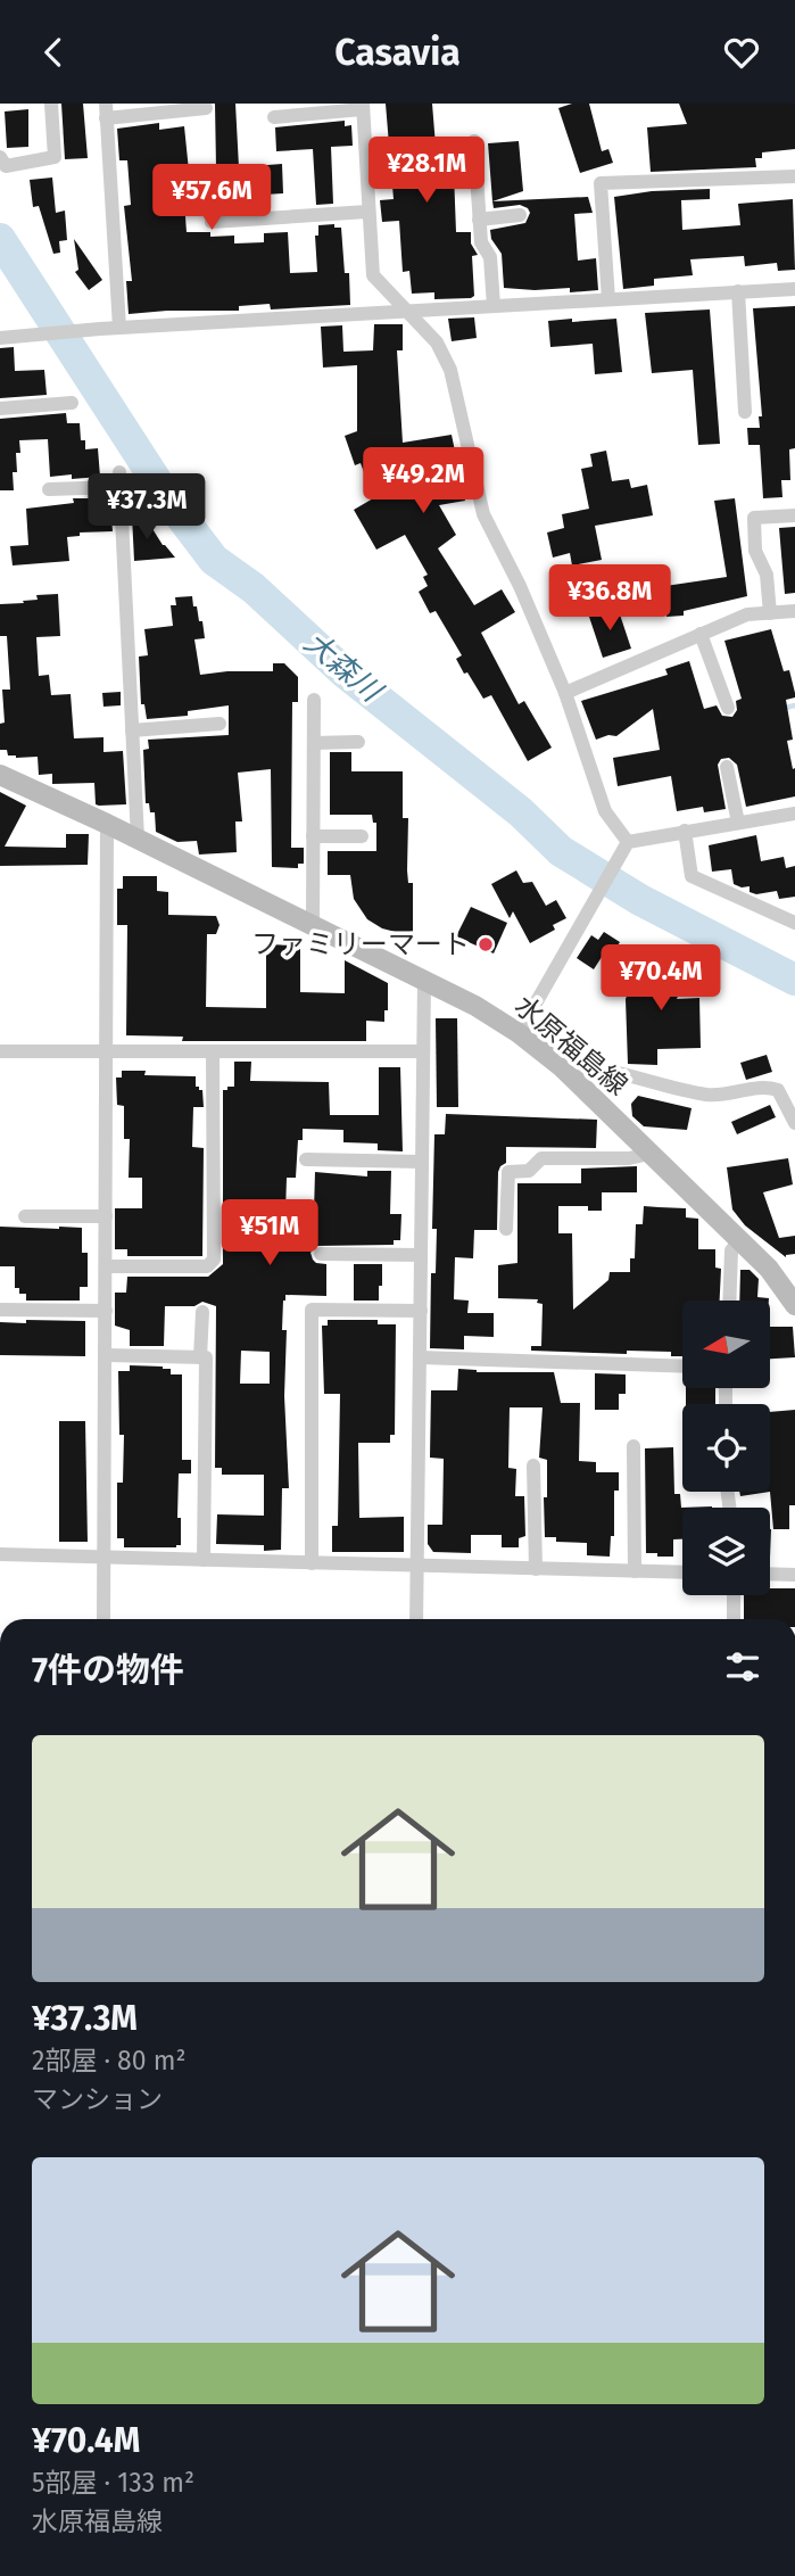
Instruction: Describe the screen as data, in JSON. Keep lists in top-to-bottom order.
{
  "streets": {
    "main road": ["水原福島線"]
  },
  "water": ["大森川"],
  "places": ["ファミリーマート"],
  "north": "left",
  "page": {
    "header": "Casavia",
    "price": [
      "¥28.1M",
      "¥57.6M",
      "¥49.2M",
      "¥37.3M",
      "¥36.8M",
      "¥70.4M",
      "¥51M"
    ],
    "heading": "7件の物件",
    "list": [
      {
        "name": "¥37.3M",
        "note": "2部屋 · 80 m² · マンション"
      },
      {
        "name": "¥70.4M",
        "note": "5部屋 · 133 m² · 水原福島線"
      }
    ]
  }
}
